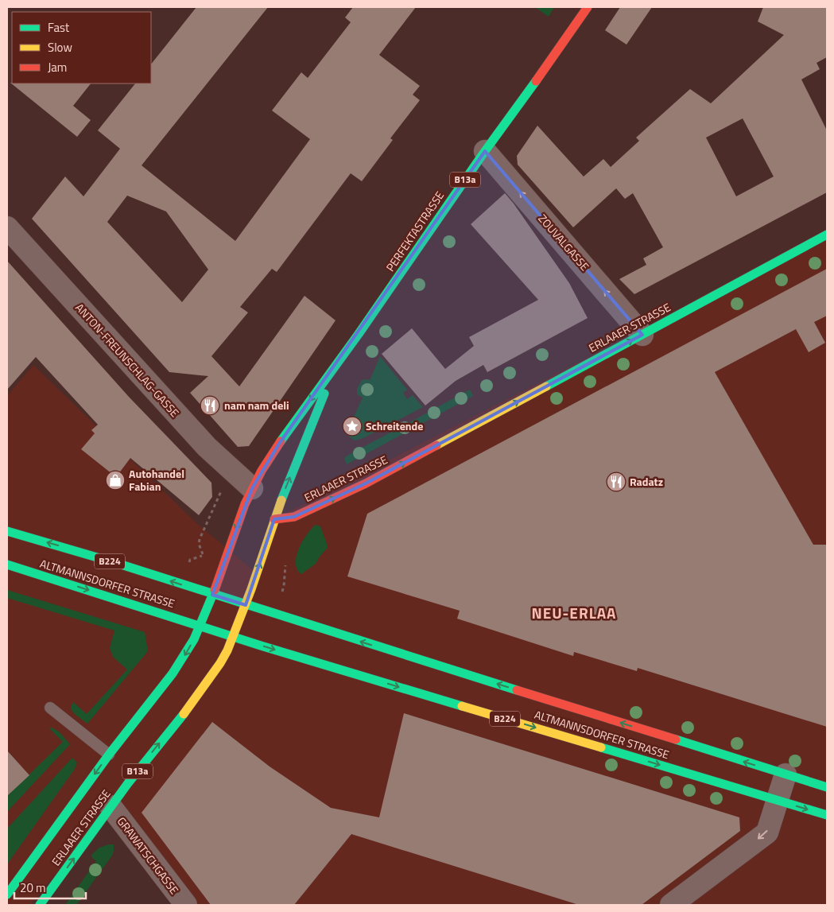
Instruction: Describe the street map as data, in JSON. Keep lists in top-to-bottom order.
{
  "streets": {
    "main road": [
      "B13a",
      "PERFEKTASTRASSE",
      "ERLAAER STRASSE",
      "B224",
      "ALTMANNSDORFER STRASSE"
    ],
    "street": ["ZOUVALGASSE", "ANTON-FREUNSCHLAG-GASSE", "GRAWATSCHGASSE"]
  },
  "crossings": [
    ["PERFEKTASTRASSE", "ZOUVALGASSE"],
    ["PERFEKTASTRASSE", "ERLAAER STRASSE"],
    ["PERFEKTASTRASSE", "ANTON-FREUNSCHLAG-GASSE"],
    ["ZOUVALGASSE", "ERLAAER STRASSE"],
    ["ERLAAER STRASSE", "ANTON-FREUNSCHLAG-GASSE"],
    ["ERLAAER STRASSE", "ALTMANNSDORFER STRASSE"],
    ["ERLAAER STRASSE", "GRAWATSCHGASSE"]
  ],
  "one_way": ["ZOUVALGASSE"],
  "districts": ["NEU-ERLAA"],
  "places": {
    "restaurant": ["nam nam deli", "Radatz"],
    "place": ["Schreitende"],
    "shop": ["Autohandel Fabian"]
  },
  "legend": ["Fast", "Slow", "Jam"],
  "scale_bar": "20 m"
}
